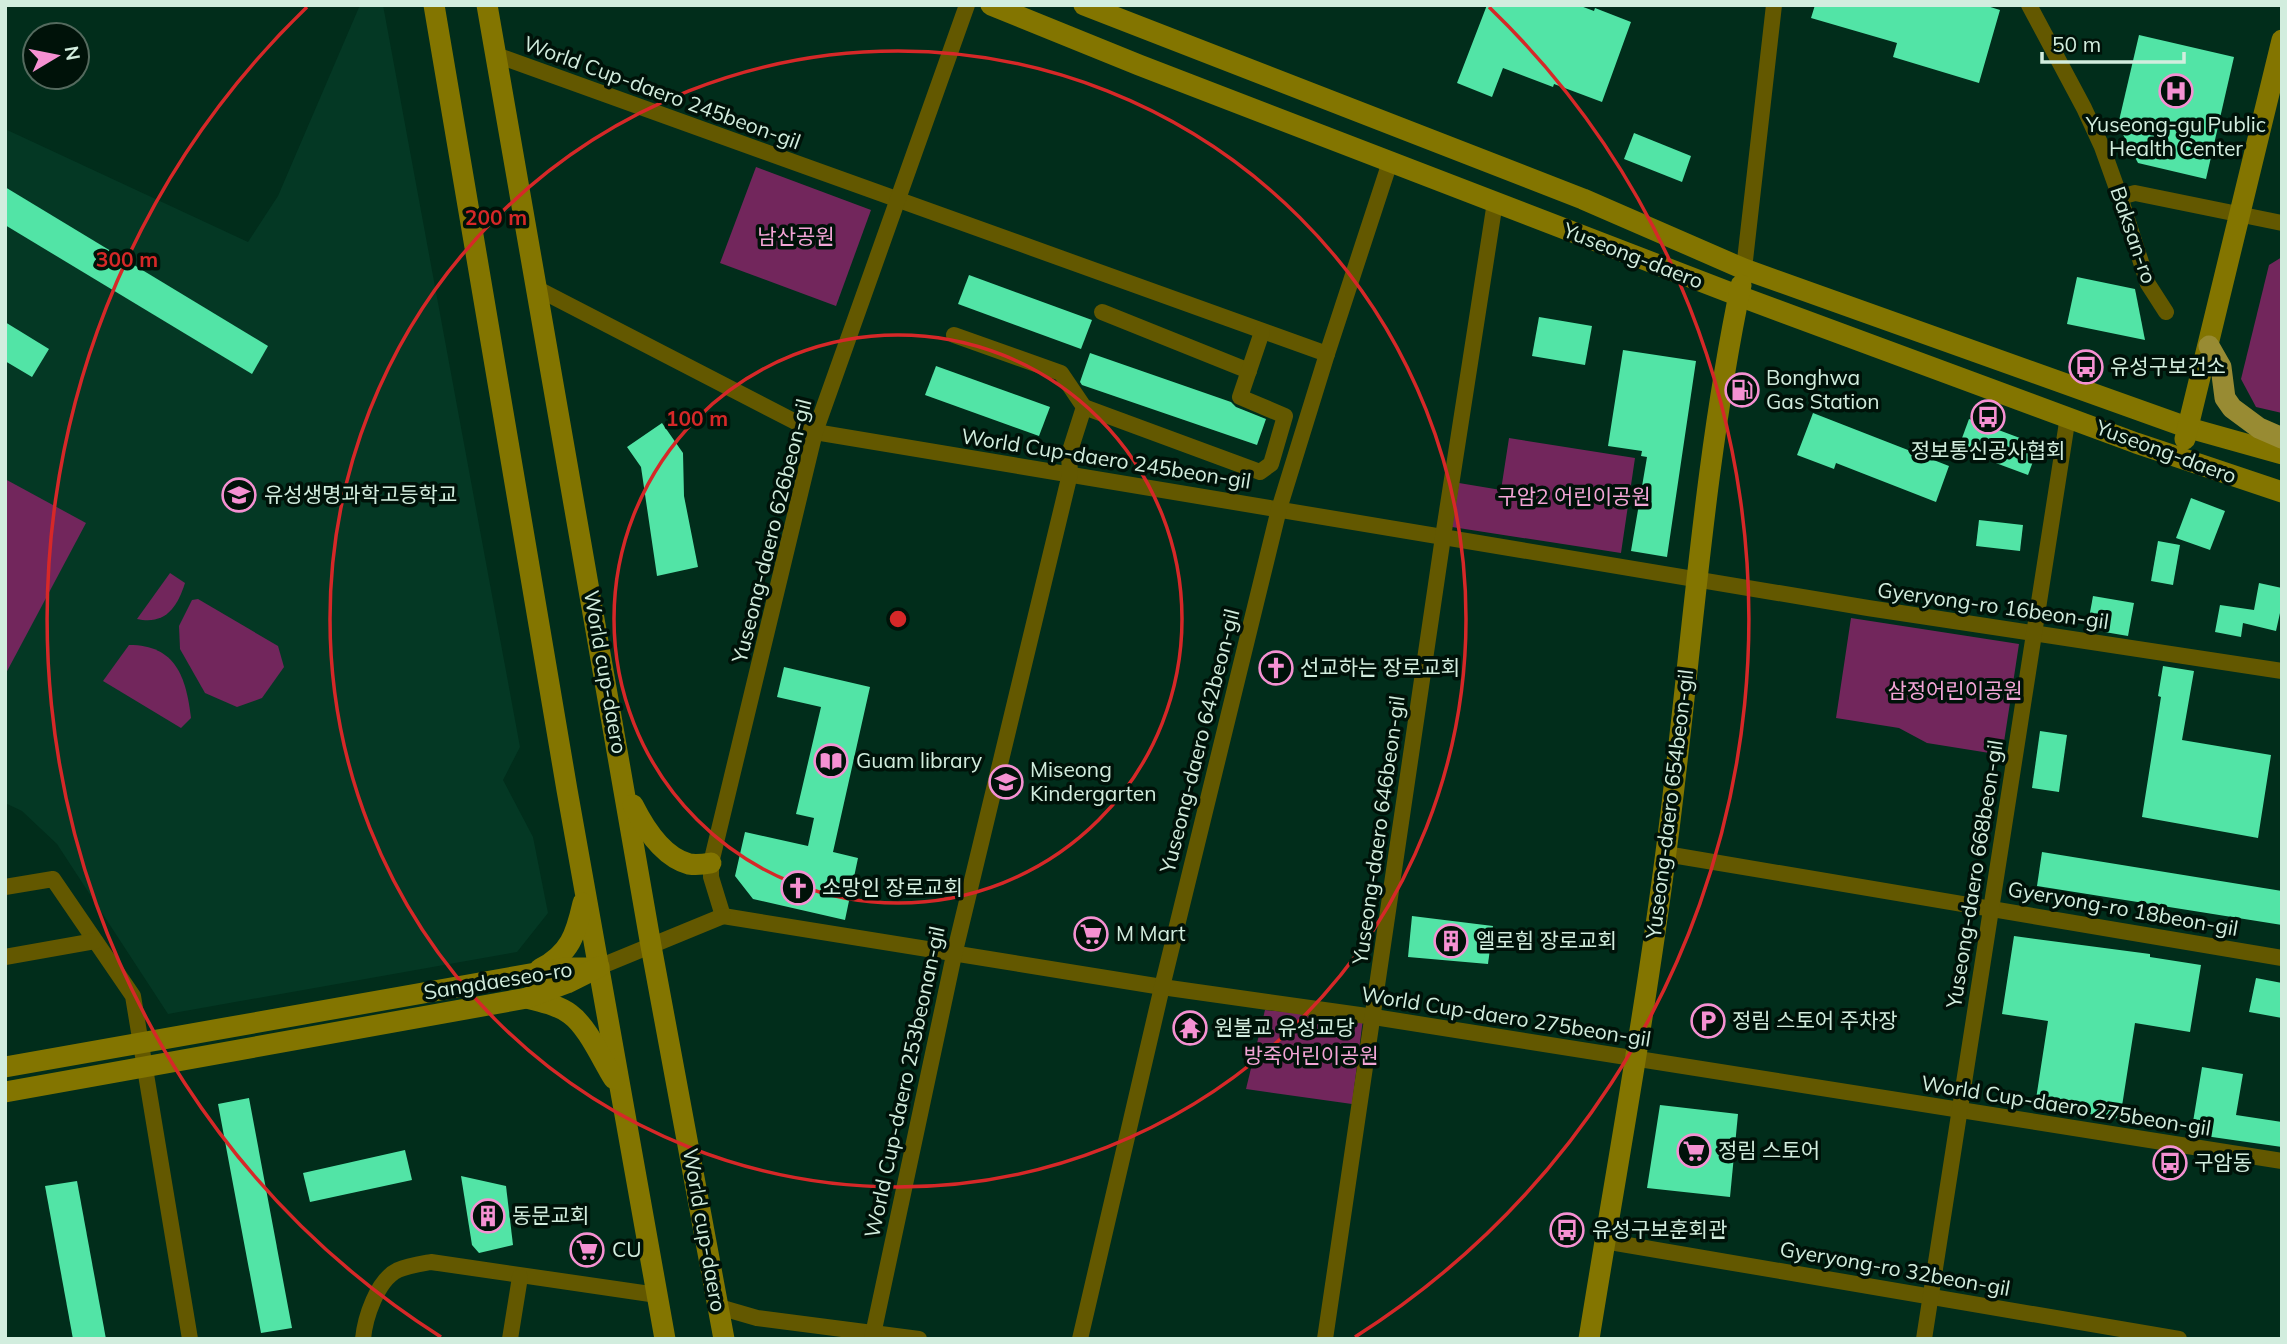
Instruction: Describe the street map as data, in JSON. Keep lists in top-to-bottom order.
{
  "streets": {
    "street": [
      "World Cup-daero 245beon-gil",
      "Baksan-ro",
      "Yuseong-daero",
      "Yuseong-daero 626beon-gil",
      "Gyeryong-ro 16beon-gil",
      "World cup-daero",
      "Yuseong-daero 642beon-gil",
      "Yuseong-daero 654beon-gil",
      "Yuseong-daero 646beon-gil",
      "Yuseong-daero 668beon-gil",
      "Gyeryong-ro 18beon-gil",
      "Sangdaeseo-ro",
      "World Cup-daero 275beon-gil",
      "World Cup-daero 253beonan-gil",
      "Gyeryong-ro 32beon-gil"
    ]
  },
  "crossings": [
    ["World Cup-daero 245beon-gil", "Yuseong-daero 626beon-gil"],
    ["World Cup-daero 245beon-gil", "Gyeryong-ro 16beon-gil"],
    ["World Cup-daero 245beon-gil", "World cup-daero"],
    ["World Cup-daero 245beon-gil", "Yuseong-daero 642beon-gil"],
    ["World Cup-daero 245beon-gil", "Yuseong-daero 654beon-gil"],
    ["World Cup-daero 245beon-gil", "Yuseong-daero 646beon-gil"],
    ["World Cup-daero 245beon-gil", "World Cup-daero 253beonan-gil"],
    ["Yuseong-daero", "Yuseong-daero 642beon-gil"],
    ["Yuseong-daero", "Yuseong-daero 654beon-gil"],
    ["Yuseong-daero", "Yuseong-daero 646beon-gil"],
    ["Yuseong-daero", "Yuseong-daero 668beon-gil"],
    ["Yuseong-daero 626beon-gil", "World Cup-daero 275beon-gil"],
    ["Gyeryong-ro 16beon-gil", "Yuseong-daero 654beon-gil"],
    ["Gyeryong-ro 16beon-gil", "Yuseong-daero 668beon-gil"],
    ["Yuseong-daero 642beon-gil", "World Cup-daero 275beon-gil"],
    ["Yuseong-daero 654beon-gil", "Gyeryong-ro 18beon-gil"],
    ["Yuseong-daero 654beon-gil", "World Cup-daero 275beon-gil"],
    ["Yuseong-daero 654beon-gil", "Gyeryong-ro 32beon-gil"],
    ["Yuseong-daero 646beon-gil", "World Cup-daero 275beon-gil"],
    ["Yuseong-daero 668beon-gil", "Gyeryong-ro 18beon-gil"],
    ["Yuseong-daero 668beon-gil", "World Cup-daero 275beon-gil"],
    ["Yuseong-daero 668beon-gil", "Gyeryong-ro 32beon-gil"],
    ["World Cup-daero 275beon-gil", "World Cup-daero 253beonan-gil"]
  ],
  "parks": [
    "남산공원",
    "구암2 어린이공원",
    "삼정어린이공원",
    "방죽어린이공원"
  ],
  "places": {
    "hospital": ["Yuseong-gu Public Health Center"],
    "bus stop": [
      "유성구보건소",
      "정보통신공사협회",
      "구암동",
      "유성구보훈회관"
    ],
    "fuel station": ["Bonghwa Gas Station"],
    "school or university": ["유성생명과학고등학교", "Miseong Kindergarten"],
    "church": ["선교하는 장로교회", "소망인 장로교회"],
    "library": ["Guam library"],
    "supermarket": ["M Mart", "정림 스토어", "CU"],
    "building": ["엘로힘 장로교회", "동문교회"],
    "parking": ["정림 스토어 주차장"],
    "temple": ["원불교 유성교당"]
  },
  "scale_bar": "50 m",
  "north": "right",
  "rings": ["200 m", "300 m", "100 m"]
}
